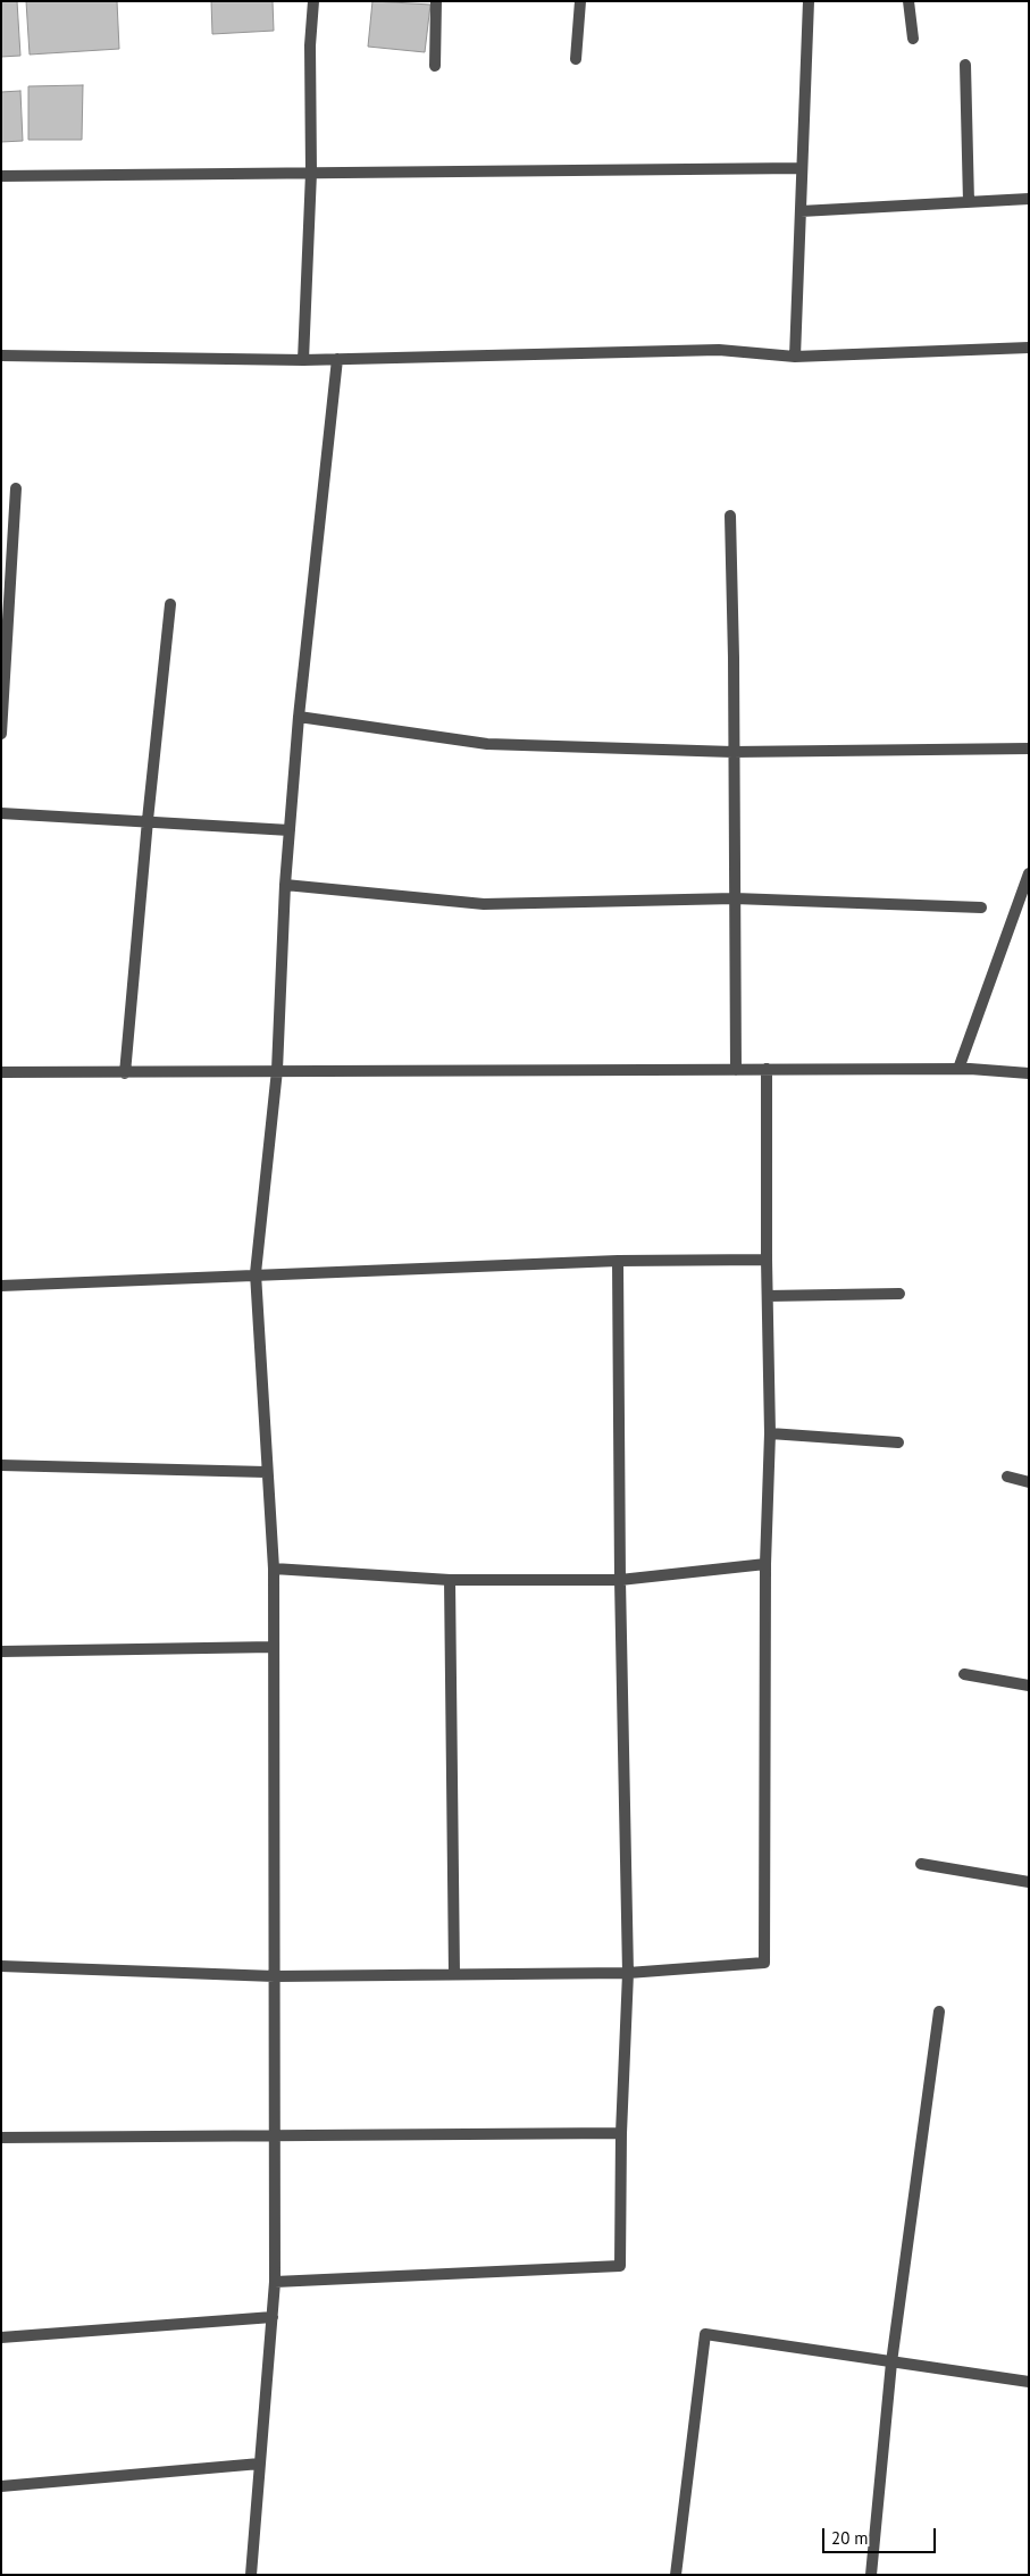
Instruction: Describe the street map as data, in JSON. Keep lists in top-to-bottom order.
{
  "scale_bar": "20 m"
}
